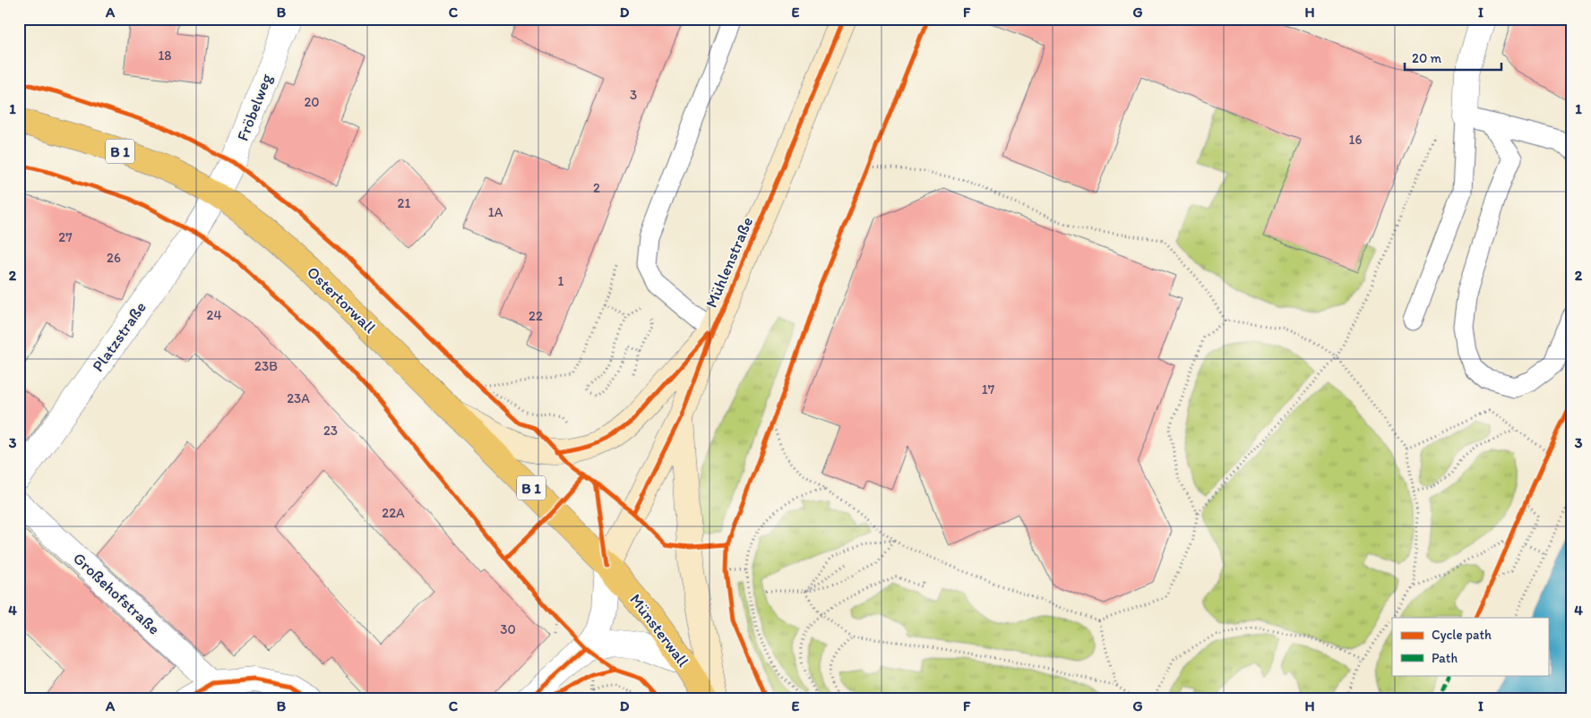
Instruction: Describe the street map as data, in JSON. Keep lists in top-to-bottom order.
{
  "streets": {
    "main road": [
      "B 1",
      "Mühlenstraße",
      "Ostertorwall",
      "Münsterwall"
    ],
    "street": ["Fröbelweg", "Platzstraße", "Großehofstraße"]
  },
  "crossings": [
    ["Fröbelweg", "Ostertorwall"],
    ["Fröbelweg", "Platzstraße"],
    ["B 1", "Mühlenstraße"],
    ["B 1", "Ostertorwall"],
    ["Mühlenstraße", "Ostertorwall"],
    ["Mühlenstraße", "Münsterwall"],
    ["Ostertorwall", "Platzstraße"],
    ["Ostertorwall", "Münsterwall"]
  ],
  "house_numbers": [
    "18",
    "3",
    "20",
    "16",
    "2",
    "21",
    "1A",
    "27",
    "26",
    "1",
    "24",
    "22",
    "23B",
    "17",
    "23A",
    "23",
    "22A",
    "30"
  ],
  "legend": ["Cycle path", "Path"],
  "scale_bar": "20 m",
  "grid": {
    "columns": [
      "A",
      "B",
      "C",
      "D",
      "E",
      "F",
      "G",
      "H",
      "I"
    ],
    "rows": [
      "1",
      "2",
      "3",
      "4"
    ]
  }
}
